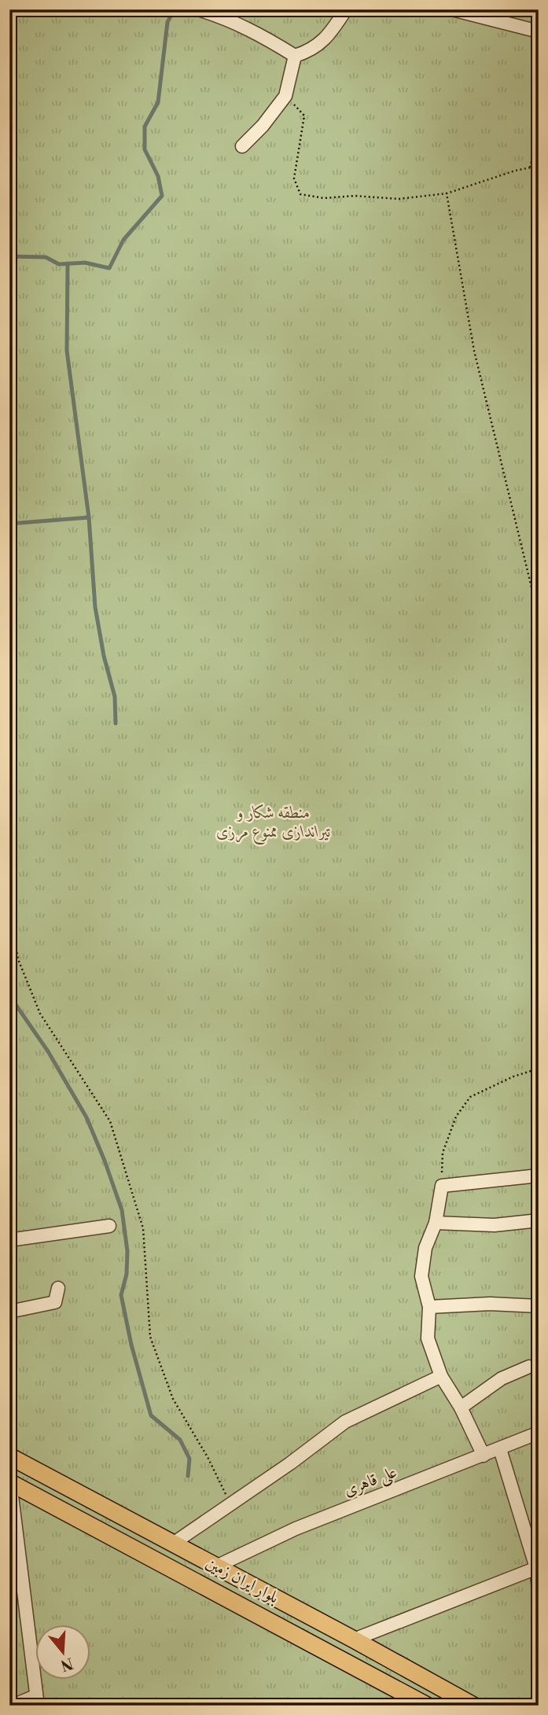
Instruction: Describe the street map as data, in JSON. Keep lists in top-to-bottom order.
{
  "streets": {
    "main road": ["بلوار ایران زمین"],
    "street": ["علی قاهری"]
  },
  "crossings": [
    ["علی قاهری", "بلوار ایران زمین"]
  ],
  "parks": ["منطقه شکار و تیراندازی ممنوع مرزی"],
  "north": "bottom"
}
